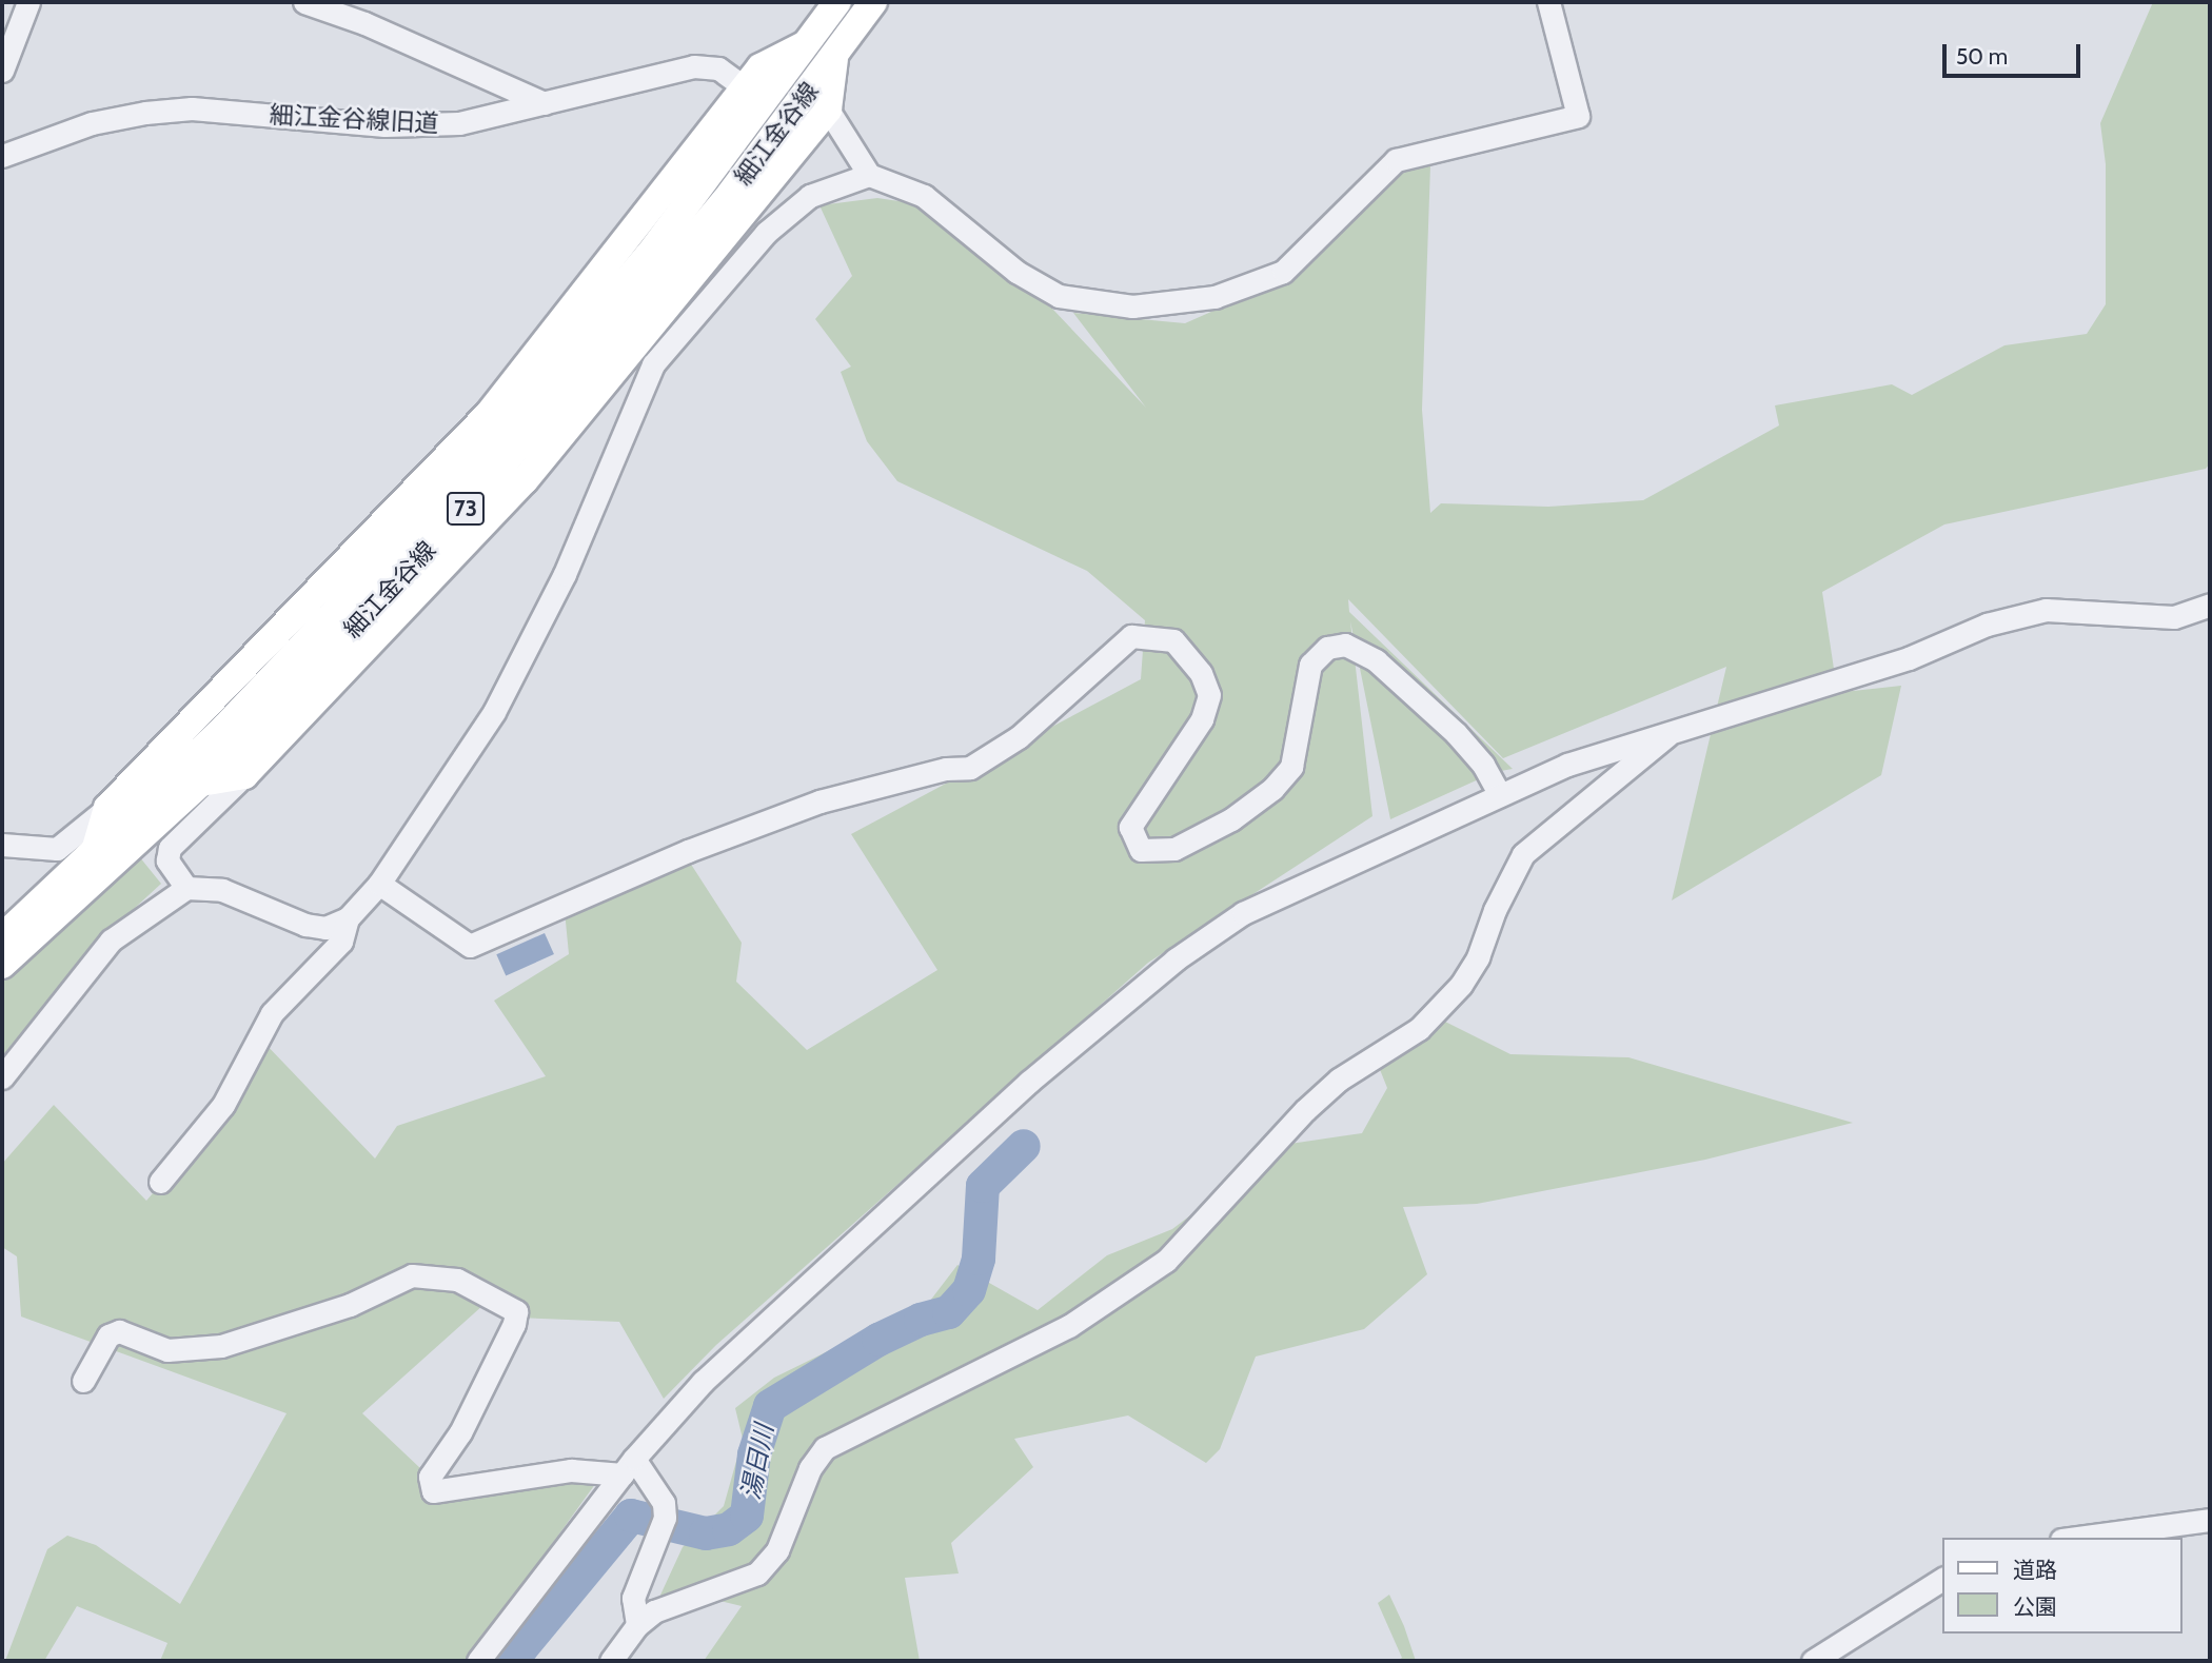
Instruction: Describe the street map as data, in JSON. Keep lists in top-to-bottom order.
{
  "streets": {
    "main road": ["細江金谷線", "73"],
    "street": ["細江金谷線旧道"]
  },
  "crossings": [
    ["細江金谷線旧道", "73"],
    ["細江金谷線", "73"]
  ],
  "water": ["湯日川"],
  "legend": ["道路", "公園"],
  "scale_bar": "50 m"
}
